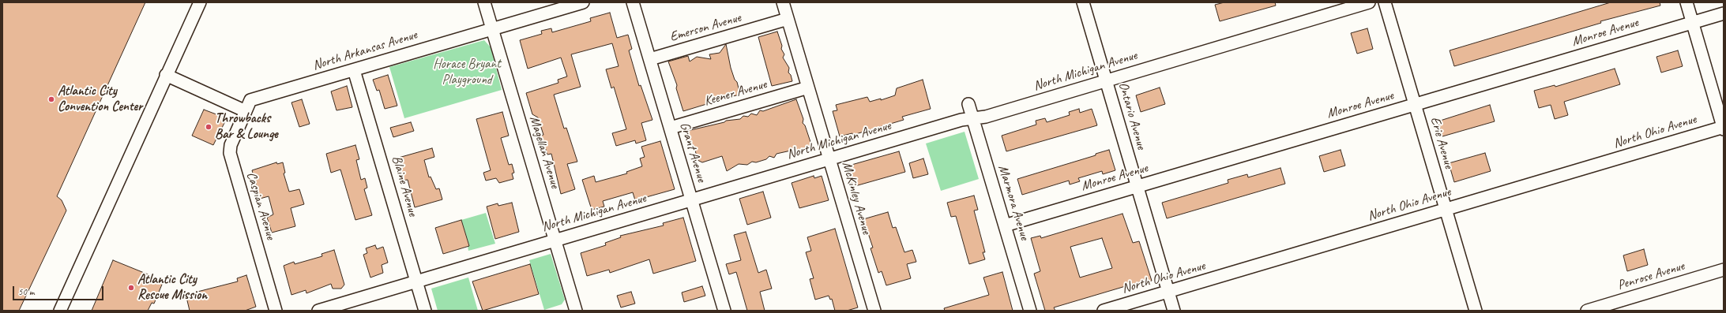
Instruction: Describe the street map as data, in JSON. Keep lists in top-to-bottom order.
{
  "streets": {
    "street": [
      "Emerson Avenue",
      "Monroe Avenue",
      "North Arkansas Avenue",
      "North Michigan Avenue",
      "Keener Avenue",
      "Ontario Avenue",
      "North Ohio Avenue",
      "Erie Avenue",
      "Magellan Avenue",
      "Grant Avenue",
      "Blaine Avenue",
      "McKinley Avenue",
      "Marmora Avenue",
      "Caspian Avenue",
      "Penrose Avenue"
    ]
  },
  "crossings": [
    ["Emerson Avenue", "Grant Avenue"],
    ["Emerson Avenue", "McKinley Avenue"],
    ["Monroe Avenue", "Ontario Avenue"],
    ["Monroe Avenue", "Erie Avenue"],
    ["Monroe Avenue", "Marmora Avenue"],
    ["North Arkansas Avenue", "Magellan Avenue"],
    ["North Arkansas Avenue", "Blaine Avenue"],
    ["North Arkansas Avenue", "Caspian Avenue"],
    ["North Michigan Avenue", "Ontario Avenue"],
    ["North Michigan Avenue", "Magellan Avenue"],
    ["North Michigan Avenue", "Grant Avenue"],
    ["North Michigan Avenue", "Blaine Avenue"],
    ["North Michigan Avenue", "McKinley Avenue"],
    ["North Michigan Avenue", "Marmora Avenue"],
    ["Keener Avenue", "Grant Avenue"],
    ["Keener Avenue", "McKinley Avenue"],
    ["Ontario Avenue", "North Ohio Avenue"],
    ["North Ohio Avenue", "Erie Avenue"]
  ],
  "parks": ["Horace Bryant Playground"],
  "places": ["Atlantic City Convention Center", "Throwbacks Bar & Lounge", "Atlantic City Rescue Mission"],
  "scale_bar": "50 m"
}
